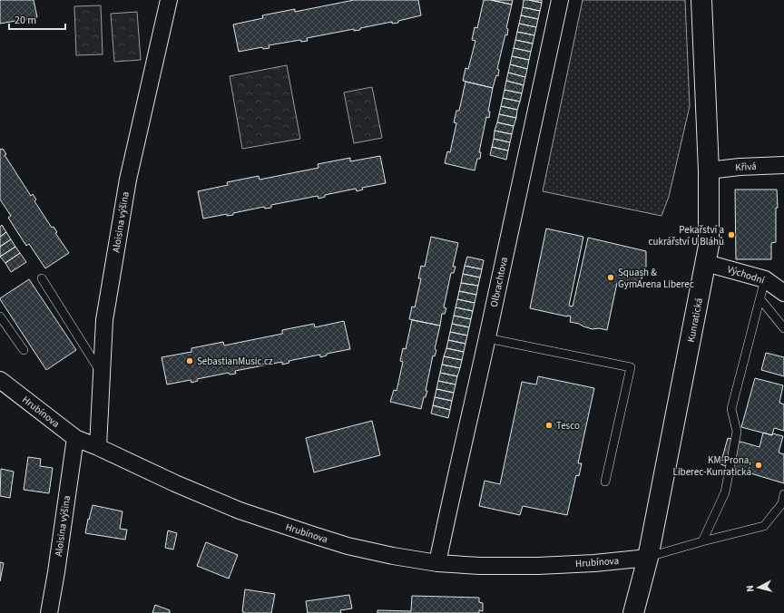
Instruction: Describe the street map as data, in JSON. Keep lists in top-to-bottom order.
{
  "streets": {
    "street": [
      "Křivá",
      "Aloisina výšina",
      "Východní",
      "Olbrachtova",
      "Kunratická",
      "Hrubínova"
    ]
  },
  "crossings": [
    ["Křivá", "Kunratická"],
    ["Aloisina výšina", "Hrubínova"],
    ["Východní", "Kunratická"],
    ["Olbrachtova", "Hrubínova"],
    ["Kunratická", "Hrubínova"]
  ],
  "places": [
    "Pekařství a cukrářství U Bláhů",
    "Squash & GymArena Liberec",
    "SebastianMusic.cz",
    "Tesco",
    "KM-Prona, Liberec-Kunratická"
  ],
  "scale_bar": "20 m",
  "north": "left"
}
